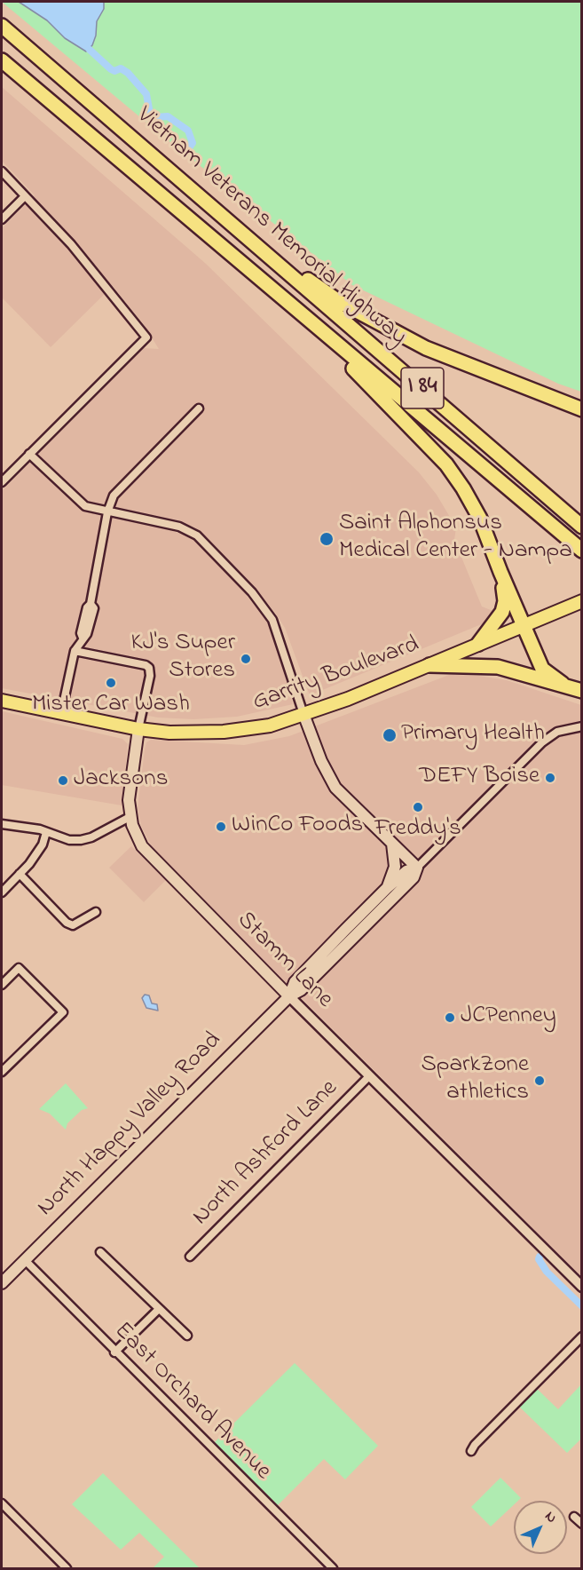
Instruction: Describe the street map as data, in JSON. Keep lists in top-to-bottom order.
{
  "streets": {
    "highway": ["Vietnam Veterans Memorial Highway", "I 84"],
    "main road": ["Garrity Boulevard", "Stamm Lane", "North Happy Valley Road"],
    "street": ["North Ashford Lane", "East Orchard Avenue"]
  },
  "crossings": [
    ["Garrity Boulevard", "Stamm Lane"],
    ["Stamm Lane", "North Happy Valley Road"],
    ["Stamm Lane", "North Ashford Lane"],
    ["North Happy Valley Road", "East Orchard Avenue"]
  ],
  "places": [
    "Saint Alphonsus Medical Center - Nampa",
    "KJ's Super Stores",
    "Mister Car Wash",
    "Primary Health",
    "DEFY Boise",
    "Jacksons",
    "Freddy's",
    "WinCo Foods",
    "JCPenney",
    "SparkZone athletics"
  ],
  "north": "top right"
}
